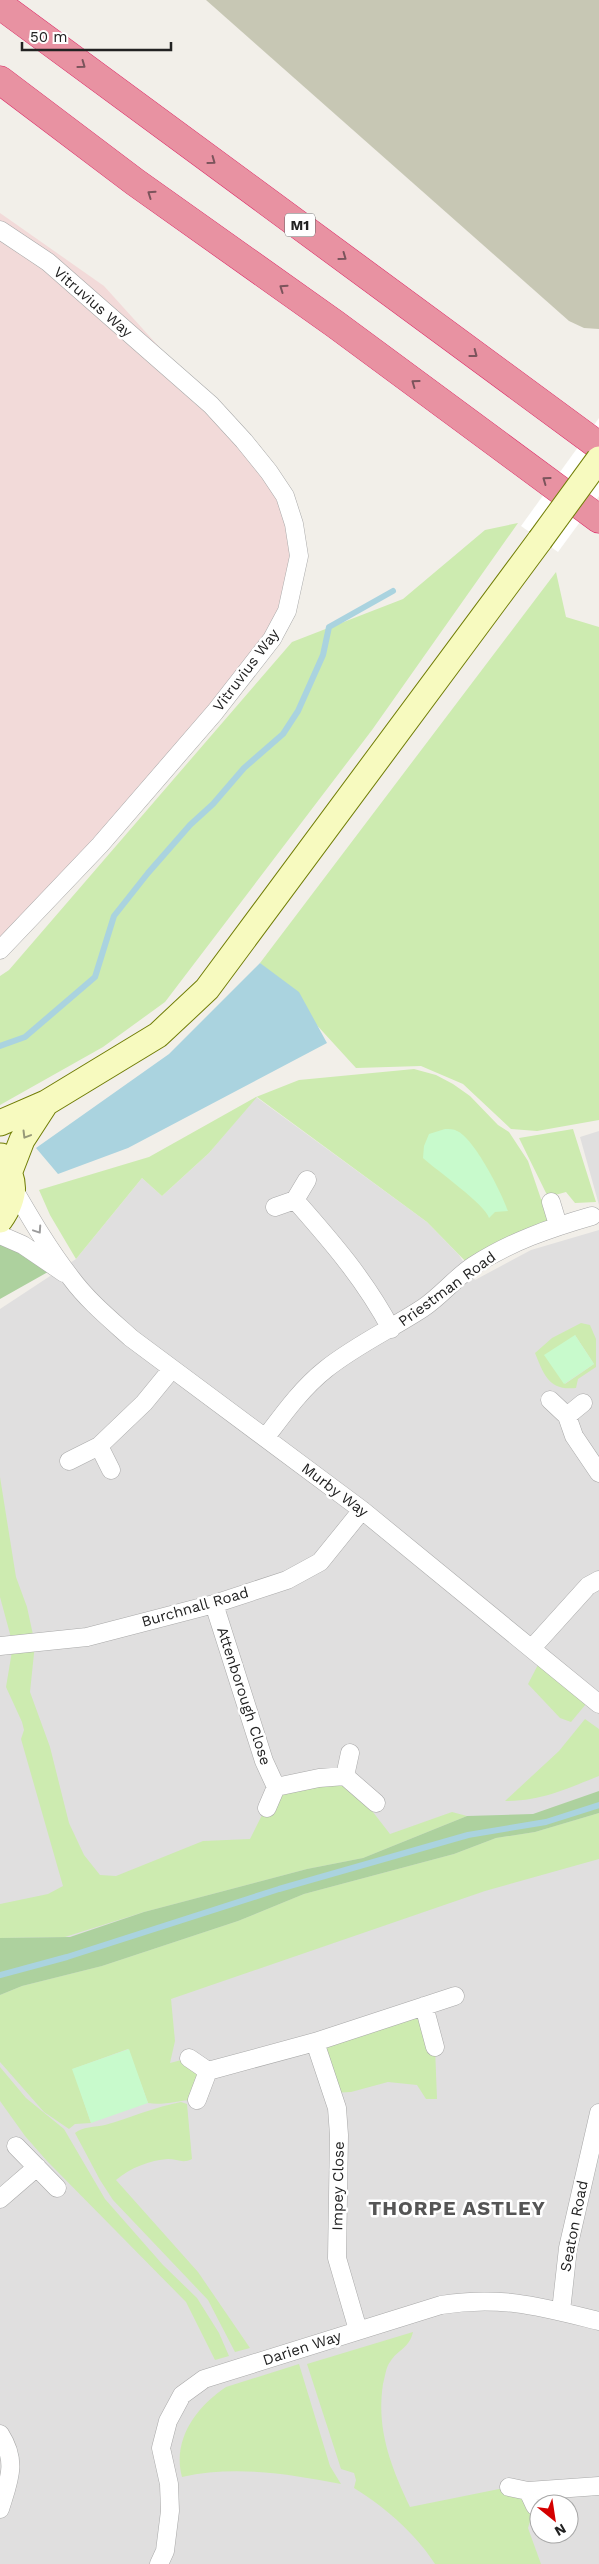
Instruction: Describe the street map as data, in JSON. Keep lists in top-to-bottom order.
{
  "streets": {
    "highway": ["M1"],
    "street": [
      "Vitruvius Way",
      "Priestman Road",
      "Murby Way",
      "Burchnall Road",
      "Attenborough Close",
      "Impey Close",
      "Seaton Road",
      "Darien Way"
    ]
  },
  "crossings": [
    ["Priestman Road", "Murby Way"],
    ["Murby Way", "Burchnall Road"],
    ["Burchnall Road", "Attenborough Close"],
    ["Impey Close", "Darien Way"],
    ["Seaton Road", "Darien Way"]
  ],
  "districts": ["THORPE ASTLEY"],
  "scale_bar": "50 m",
  "north": "bottom right"
}
